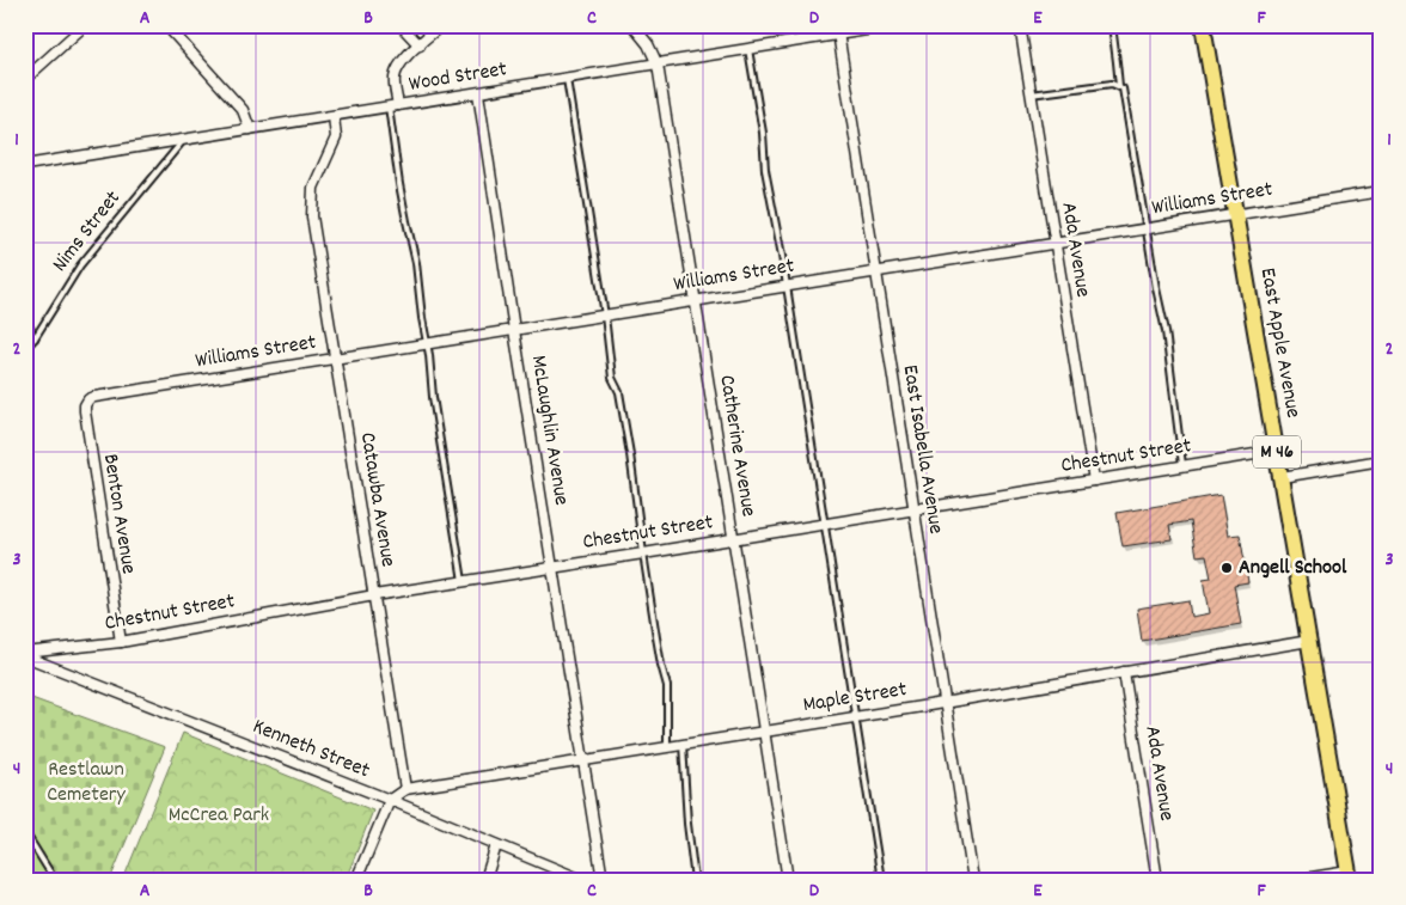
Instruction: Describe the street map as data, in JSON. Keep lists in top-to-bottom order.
{
  "streets": {
    "main road": ["East Apple Avenue", "M 46"],
    "street": [
      "Wood Street",
      "Williams Street",
      "Ada Avenue",
      "McLaughlin Avenue",
      "Catherine Avenue",
      "East Isabella Avenue",
      "Chestnut Street",
      "Catawba Avenue",
      "Benton Avenue",
      "Maple Street",
      "Kenneth Street"
    ],
    "lane": ["Nims Street"]
  },
  "crossings": [
    ["Wood Street", "Nims Street"],
    ["Wood Street", "McLaughlin Avenue"],
    ["Wood Street", "Catherine Avenue"],
    ["Wood Street", "East Isabella Avenue"],
    ["Wood Street", "Catawba Avenue"],
    ["Williams Street", "Ada Avenue"],
    ["Williams Street", "East Apple Avenue"],
    ["Williams Street", "McLaughlin Avenue"],
    ["Williams Street", "Catherine Avenue"],
    ["Williams Street", "East Isabella Avenue"],
    ["Williams Street", "Catawba Avenue"],
    ["Williams Street", "Benton Avenue"],
    ["Ada Avenue", "Chestnut Street"],
    ["Ada Avenue", "Maple Street"],
    ["East Apple Avenue", "Chestnut Street"],
    ["East Apple Avenue", "Maple Street"],
    ["McLaughlin Avenue", "Chestnut Street"],
    ["McLaughlin Avenue", "Maple Street"],
    ["Catherine Avenue", "Chestnut Street"],
    ["Catherine Avenue", "Maple Street"],
    ["East Isabella Avenue", "Chestnut Street"],
    ["East Isabella Avenue", "Maple Street"],
    ["Chestnut Street", "Catawba Avenue"],
    ["Chestnut Street", "Benton Avenue"],
    ["Chestnut Street", "Kenneth Street"],
    ["Catawba Avenue", "Maple Street"]
  ],
  "parks": ["Restlawn Cemetery", "McCrea Park"],
  "places": ["Angell School"],
  "grid": {
    "columns": [
      "A",
      "B",
      "C",
      "D",
      "E",
      "F"
    ],
    "rows": [
      "1",
      "2",
      "3",
      "4"
    ]
  }
}
